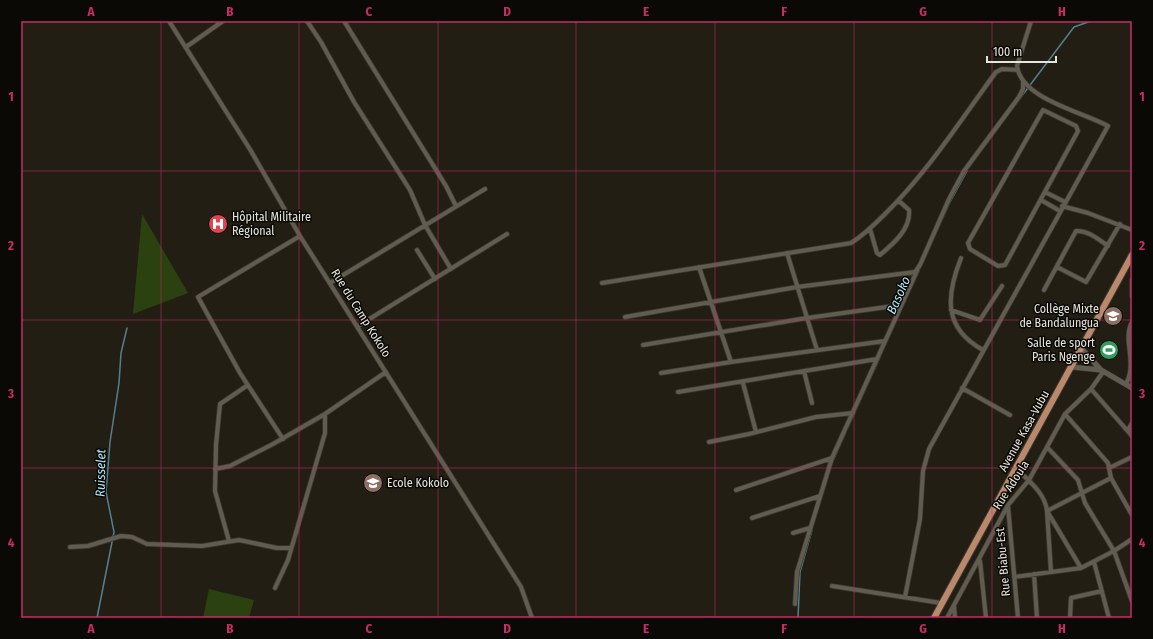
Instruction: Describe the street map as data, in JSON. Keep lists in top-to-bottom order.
{
  "streets": {
    "main road": ["Avenue Kasa-Vubu"],
    "street": ["Rue du Camp Kokolo", "Rue Adoula", "Rue Biabu-Est"]
  },
  "crossings": [
    ["Rue Adoula", "Rue Biabu-Est"]
  ],
  "water": ["Basoko", "Ruisselet"],
  "places": {
    "hospital": ["Hôpital Militaire Régional"],
    "school or university": ["Collège Mixte de Bandalungua", "Ecole Kokolo"],
    "sports": ["Salle de sport Paris Ngenge"]
  },
  "scale_bar": "100 m",
  "grid": {
    "columns": [
      "A",
      "B",
      "C",
      "D",
      "E",
      "F",
      "G",
      "H"
    ],
    "rows": [
      "1",
      "2",
      "3",
      "4"
    ]
  }
}
